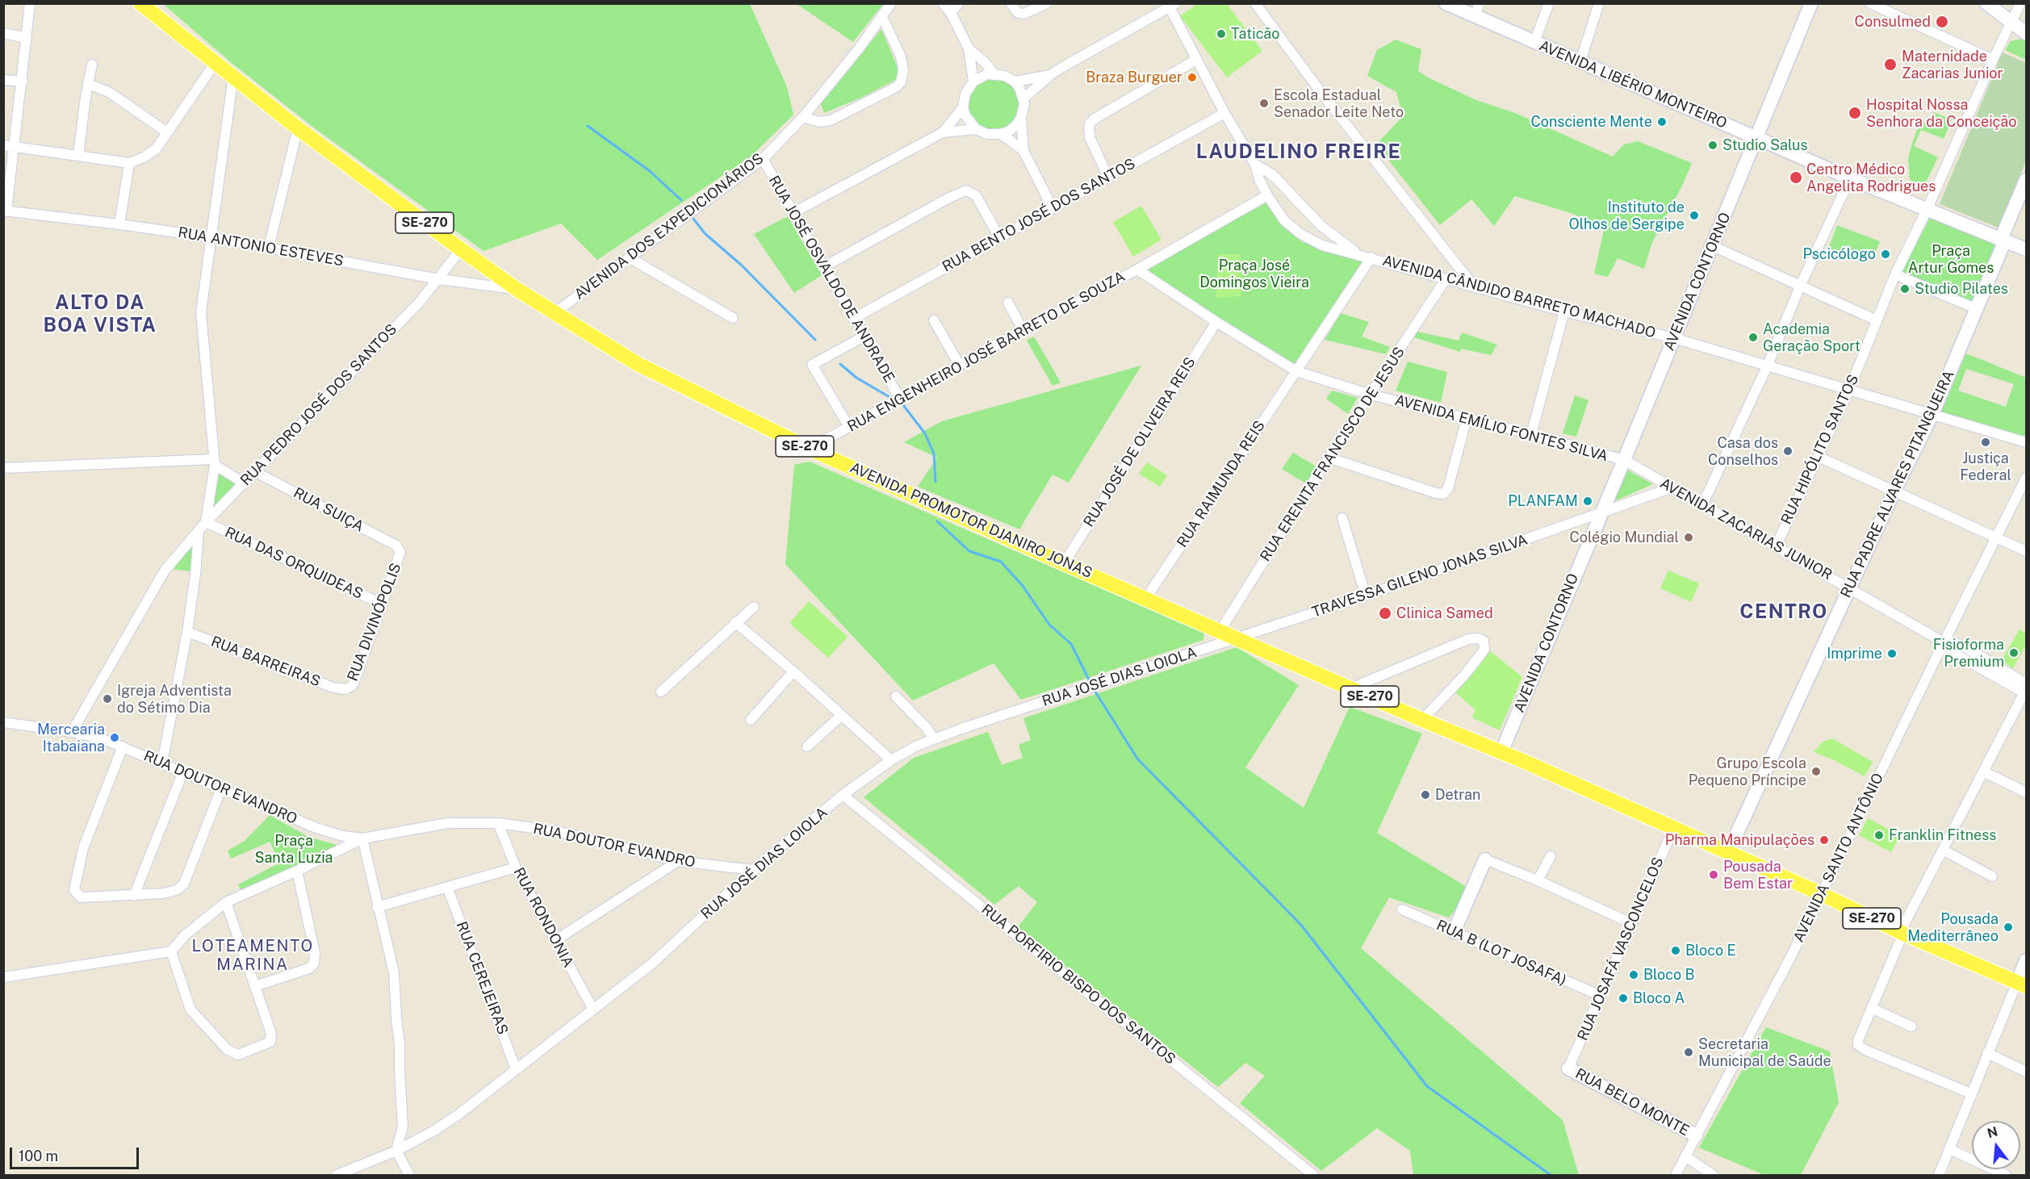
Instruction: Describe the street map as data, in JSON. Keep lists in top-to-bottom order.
{
  "streets": {
    "main road": [
      "AVENIDA LIBÉRIO MONTEIRO",
      "SE-270",
      "AVENIDA CONTORNO",
      "RUA PADRE ALVARES PITANGUEIRA",
      "AVENIDA PROMOTOR DJANIRO JONAS",
      "RUA BELO MONTE"
    ],
    "street": [
      "RUA BENTO JOSÉ DOS SANTOS",
      "AVENIDA DOS EXPEDICIONÁRIOS",
      "RUA ANTONIO ESTEVES",
      "RUA JOSÉ OSVALDO DE ANDRADE",
      "AVENIDA CÂNDIDO BARRETO MACHADO",
      "RUA ENGENHEIRO JOSÉ BARRETO DE SOUZA",
      "RUA PEDRO JOSÉ DOS SANTOS",
      "AVENIDA EMÍLIO FONTES SILVA",
      "RUA JOSÉ DE OLIVEIRA REIS",
      "RUA HIPÓLITO SANTOS",
      "RUA ERENITA FRANCISCO DE JESUS",
      "RUA RAIMUNDA REIS",
      "RUA SUIÇA",
      "AVENIDA ZACARIAS JUNIOR",
      "RUA DAS ORQUIDEAS",
      "TRAVESSA GILENO JONAS SILVA",
      "RUA DIVINÓPOLIS",
      "RUA BARREIRAS",
      "RUA JOSÉ DIAS LOIOLA",
      "RUA DOUTOR EVANDRO",
      "AVENIDA SANTO ANTÔNIO",
      "RUA RONDONIA",
      "RUA JOSAFÁ VASCONCELOS",
      "RUA B (LOT JOSAFA)",
      "RUA CEREJEIRAS",
      "RUA PORFIRIO BISPO DOS SANTOS"
    ]
  },
  "crossings": [
    ["AVENIDA LIBÉRIO MONTEIRO", "AVENIDA CONTORNO"],
    ["AVENIDA LIBÉRIO MONTEIRO", "RUA HIPÓLITO SANTOS"],
    ["RUA BENTO JOSÉ DOS SANTOS", "RUA JOSÉ OSVALDO DE ANDRADE"],
    ["SE-270", "AVENIDA CONTORNO"],
    ["SE-270", "RUA PADRE ALVARES PITANGUEIRA"],
    ["SE-270", "AVENIDA PROMOTOR DJANIRO JONAS"],
    ["SE-270", "AVENIDA SANTO ANTÔNIO"],
    ["SE-270", "RUA JOSAFÁ VASCONCELOS"],
    ["AVENIDA DOS EXPEDICIONÁRIOS", "RUA JOSÉ OSVALDO DE ANDRADE"],
    ["AVENIDA DOS EXPEDICIONÁRIOS", "AVENIDA PROMOTOR DJANIRO JONAS"],
    ["RUA ANTONIO ESTEVES", "RUA PEDRO JOSÉ DOS SANTOS"],
    ["RUA ANTONIO ESTEVES", "AVENIDA PROMOTOR DJANIRO JONAS"],
    ["RUA JOSÉ OSVALDO DE ANDRADE", "RUA ENGENHEIRO JOSÉ BARRETO DE SOUZA"],
    ["AVENIDA CONTORNO", "AVENIDA CÂNDIDO BARRETO MACHADO"],
    ["AVENIDA CONTORNO", "AVENIDA EMÍLIO FONTES SILVA"],
    ["AVENIDA CONTORNO", "AVENIDA PROMOTOR DJANIRO JONAS"],
    ["AVENIDA CONTORNO", "AVENIDA ZACARIAS JUNIOR"],
    ["AVENIDA CONTORNO", "TRAVESSA GILENO JONAS SILVA"],
    ["AVENIDA CÂNDIDO BARRETO MACHADO", "RUA HIPÓLITO SANTOS"],
    ["AVENIDA CÂNDIDO BARRETO MACHADO", "RUA ERENITA FRANCISCO DE JESUS"],
    ["AVENIDA CÂNDIDO BARRETO MACHADO", "RUA PADRE ALVARES PITANGUEIRA"],
    ["RUA ENGENHEIRO JOSÉ BARRETO DE SOUZA", "AVENIDA PROMOTOR DJANIRO JONAS"],
    ["RUA PEDRO JOSÉ DOS SANTOS", "RUA SUIÇA"],
    ["RUA PEDRO JOSÉ DOS SANTOS", "AVENIDA PROMOTOR DJANIRO JONAS"],
    ["RUA PEDRO JOSÉ DOS SANTOS", "RUA DAS ORQUIDEAS"],
    ["RUA PEDRO JOSÉ DOS SANTOS", "RUA DOUTOR EVANDRO"],
    ["AVENIDA EMÍLIO FONTES SILVA", "RUA ERENITA FRANCISCO DE JESUS"],
    ["AVENIDA EMÍLIO FONTES SILVA", "RUA RAIMUNDA REIS"],
    ["AVENIDA EMÍLIO FONTES SILVA", "AVENIDA ZACARIAS JUNIOR"],
    ["RUA JOSÉ DE OLIVEIRA REIS", "AVENIDA PROMOTOR DJANIRO JONAS"],
    ["RUA HIPÓLITO SANTOS", "AVENIDA ZACARIAS JUNIOR"],
    ["RUA ERENITA FRANCISCO DE JESUS", "AVENIDA PROMOTOR DJANIRO JONAS"],
    ["RUA RAIMUNDA REIS", "AVENIDA PROMOTOR DJANIRO JONAS"],
    ["RUA PADRE ALVARES PITANGUEIRA", "AVENIDA ZACARIAS JUNIOR"],
    ["RUA SUIÇA", "RUA DIVINÓPOLIS"],
    ["AVENIDA PROMOTOR DJANIRO JONAS", "TRAVESSA GILENO JONAS SILVA"],
    ["AVENIDA PROMOTOR DJANIRO JONAS", "RUA JOSÉ DIAS LOIOLA"],
    ["AVENIDA ZACARIAS JUNIOR", "TRAVESSA GILENO JONAS SILVA"],
    ["AVENIDA ZACARIAS JUNIOR", "AVENIDA SANTO ANTÔNIO"],
    ["RUA DAS ORQUIDEAS", "RUA DIVINÓPOLIS"],
    ["TRAVESSA GILENO JONAS SILVA", "RUA JOSÉ DIAS LOIOLA"],
    ["RUA DIVINÓPOLIS", "RUA BARREIRAS"],
    ["RUA JOSÉ DIAS LOIOLA", "RUA DOUTOR EVANDRO"],
    ["RUA JOSÉ DIAS LOIOLA", "RUA RONDONIA"],
    ["RUA JOSÉ DIAS LOIOLA", "RUA CEREJEIRAS"],
    ["RUA JOSÉ DIAS LOIOLA", "RUA PORFIRIO BISPO DOS SANTOS"],
    ["RUA DOUTOR EVANDRO", "RUA RONDONIA"],
    ["AVENIDA SANTO ANTÔNIO", "RUA BELO MONTE"],
    ["RUA JOSAFÁ VASCONCELOS", "RUA B (LOT JOSAFA)"],
    ["RUA JOSAFÁ VASCONCELOS", "RUA BELO MONTE"]
  ],
  "districts": [
    "LAUDELINO FREIRE",
    "ALTO DA BOA VISTA",
    "CENTRO",
    "LOTEAMENTO MARINA"
  ],
  "parks": ["Praça Artur Gomes", "Praça José Domingos Vieira", "Praça Santa Luzia"],
  "places": [
    "Consulmed",
    "Taticão",
    "Maternidade Zacarias Junior",
    "Braza Burguer",
    "Escola Estadual Senador Leite Neto",
    "Hospital Nossa Senhora da Conceição",
    "Consciente Mente",
    "Studio Salus",
    "Centro Médico Angelita Rodrigues",
    "Instituto de Olhos de Sergipe",
    "Pscicólogo",
    "Studio Pilates",
    "Academia Geração Sport",
    "Justiça Federal",
    "Casa dos Conselhos",
    "PLANFAM",
    "Colégio Mundial",
    "Clinica Samed",
    "Fisioforma Premium",
    "Imprime",
    "Igreja Adventista do Sétimo Dia",
    "Mercearia Itabaiana",
    "Grupo Escola Pequeno Príncipe",
    "Detran",
    "Franklin Fitness",
    "Pharma Manipulações",
    "Pousada Bem Estar",
    "Pousada Mediterrâneo",
    "Bloco E",
    "Bloco B",
    "Bloco A",
    "Secretaria Municipal de Saúde"
  ],
  "scale_bar": "100 m",
  "north": "top"
}
